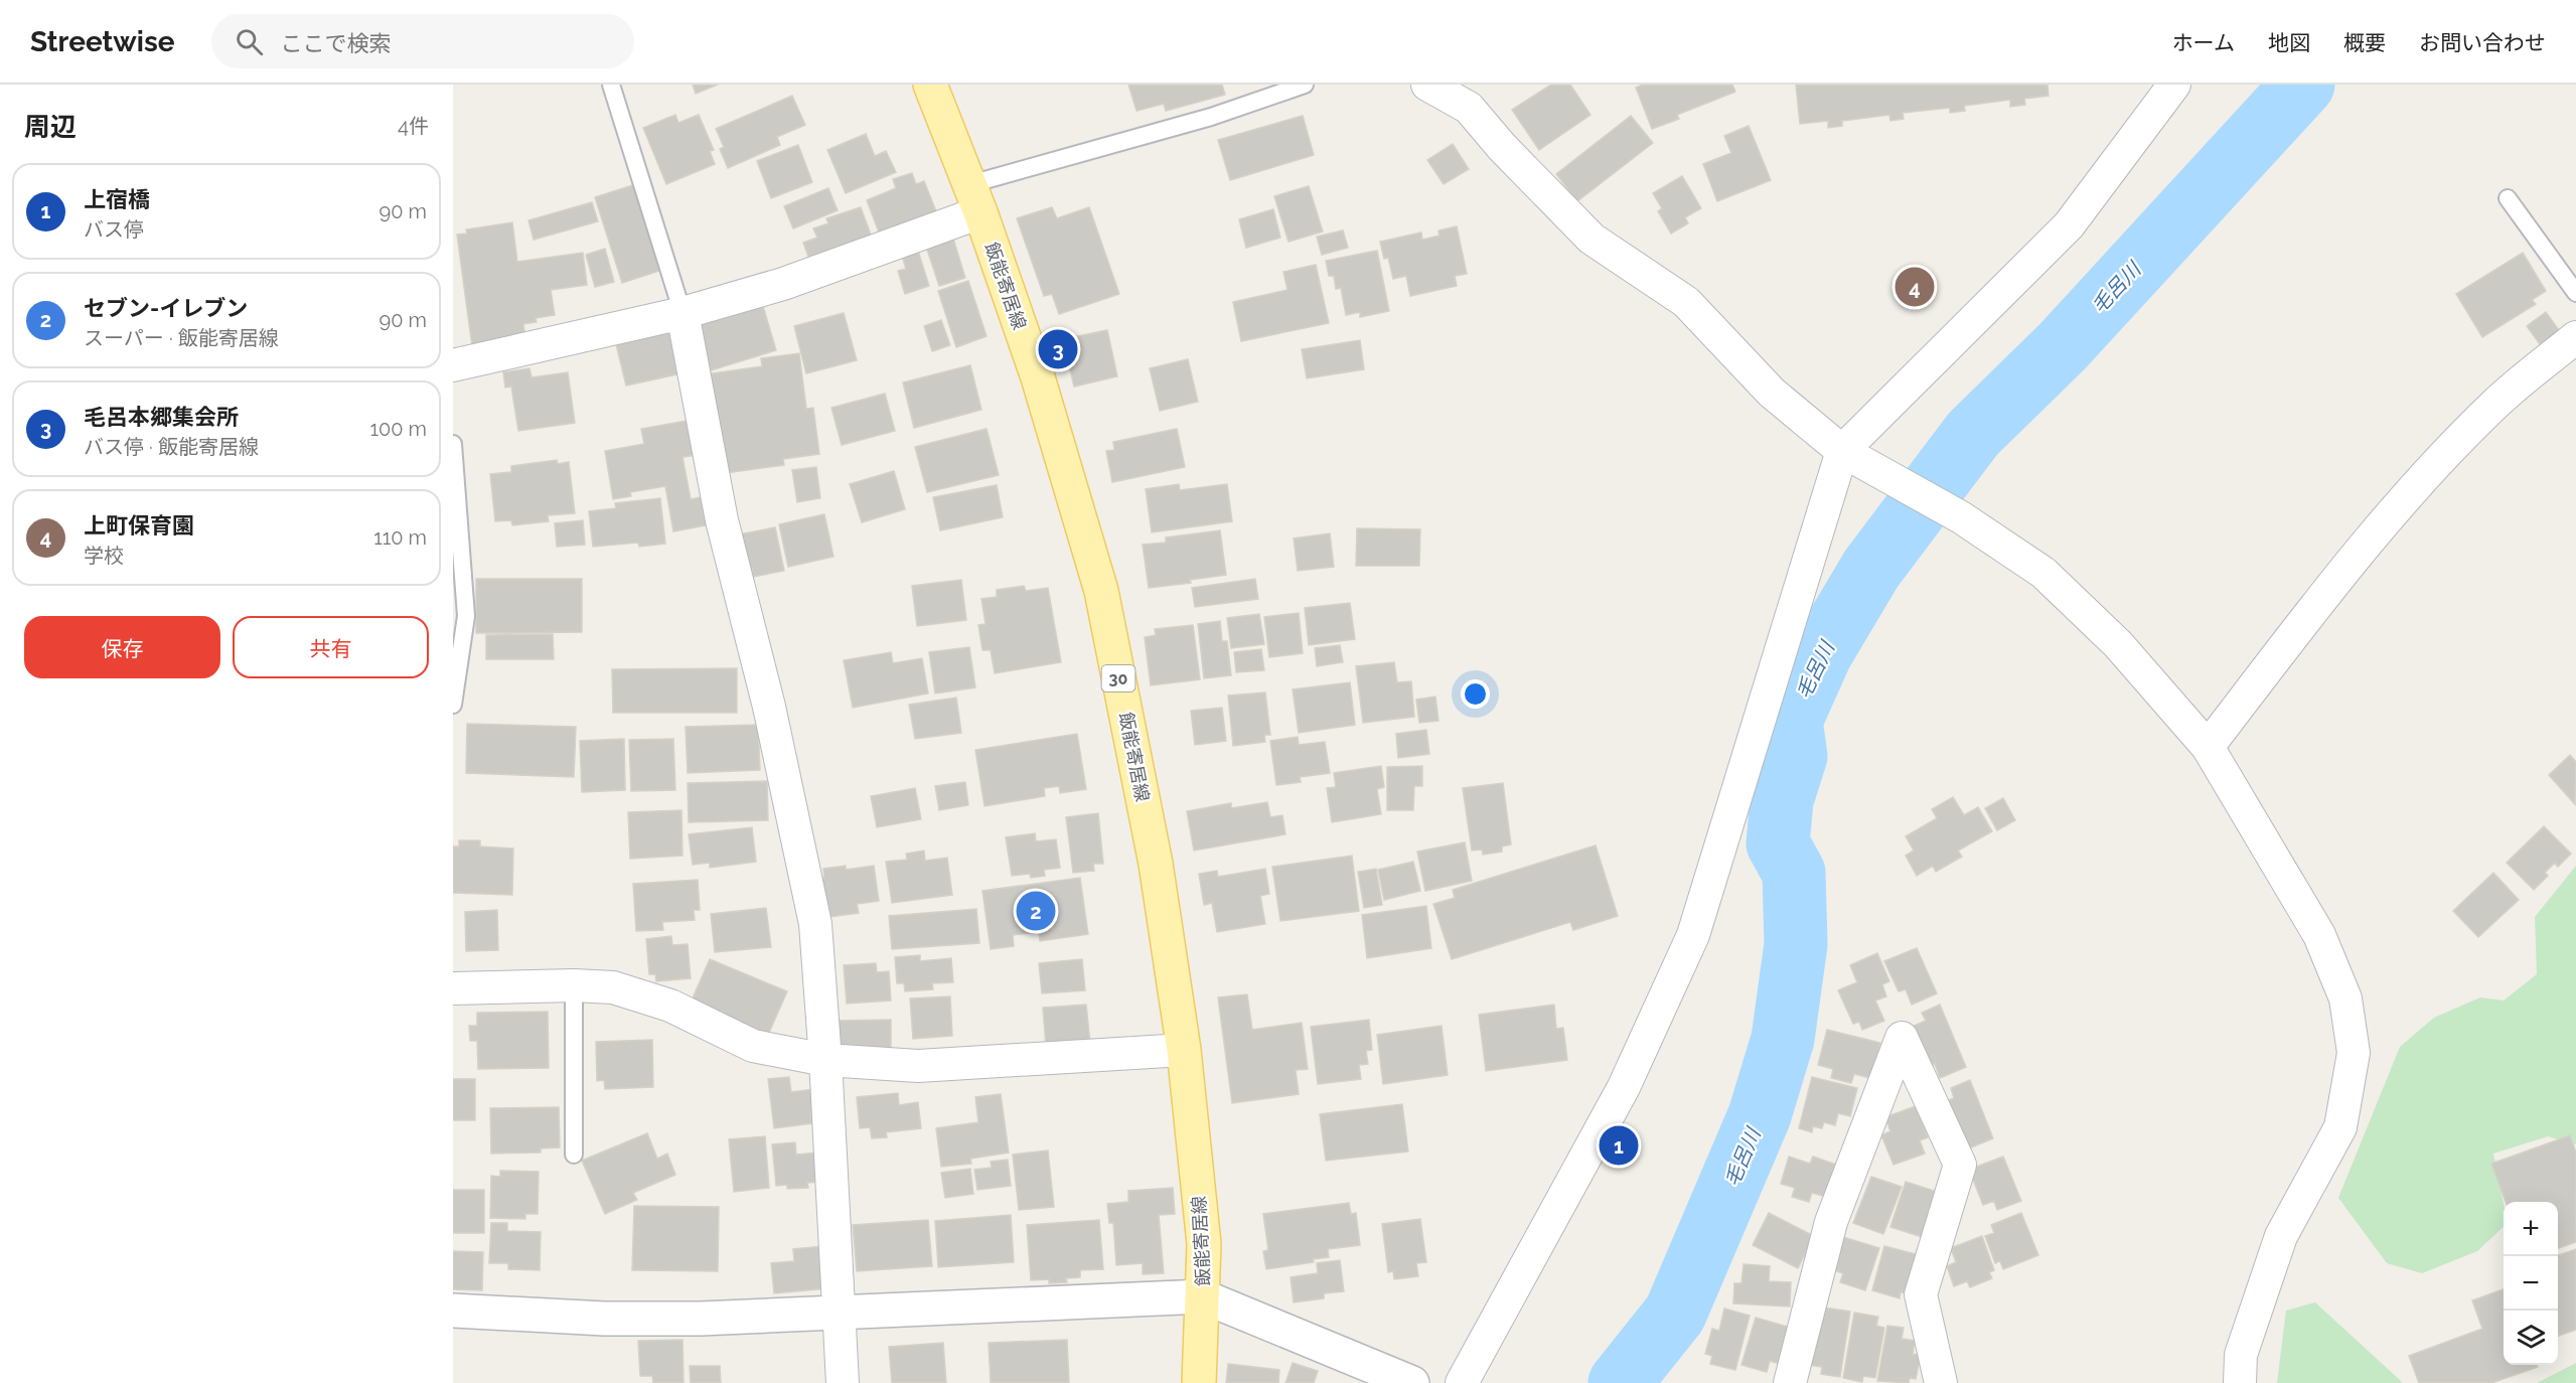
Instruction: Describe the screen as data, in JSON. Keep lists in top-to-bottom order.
{
  "streets": {
    "main road": ["飯能寄居線", "30"]
  },
  "water": ["毛呂川"],
  "page": {
    "header": "Streetwise",
    "search": "ここで検索",
    "nav": [
      "ホーム",
      "地図",
      "概要",
      "お問い合わせ"
    ],
    "heading": ["周辺", "4件"],
    "list": [
      {
        "mark": "1",
        "name": "上宿橋",
        "note": "バス停",
        "value": "90 m"
      },
      {
        "mark": "2",
        "name": "セブン-イレブン",
        "note": "スーパー · 飯能寄居線",
        "value": "90 m"
      },
      {
        "mark": "3",
        "name": "毛呂本郷集会所",
        "note": "バス停 · 飯能寄居線",
        "value": "100 m"
      },
      {
        "mark": "4",
        "name": "上町保育園",
        "note": "学校",
        "value": "110 m"
      }
    ],
    "pins": [
      "4",
      "3",
      "2",
      "1"
    ],
    "buttons": ["保存", "共有"],
    "map_buttons": ["+", "−"]
  }
}
